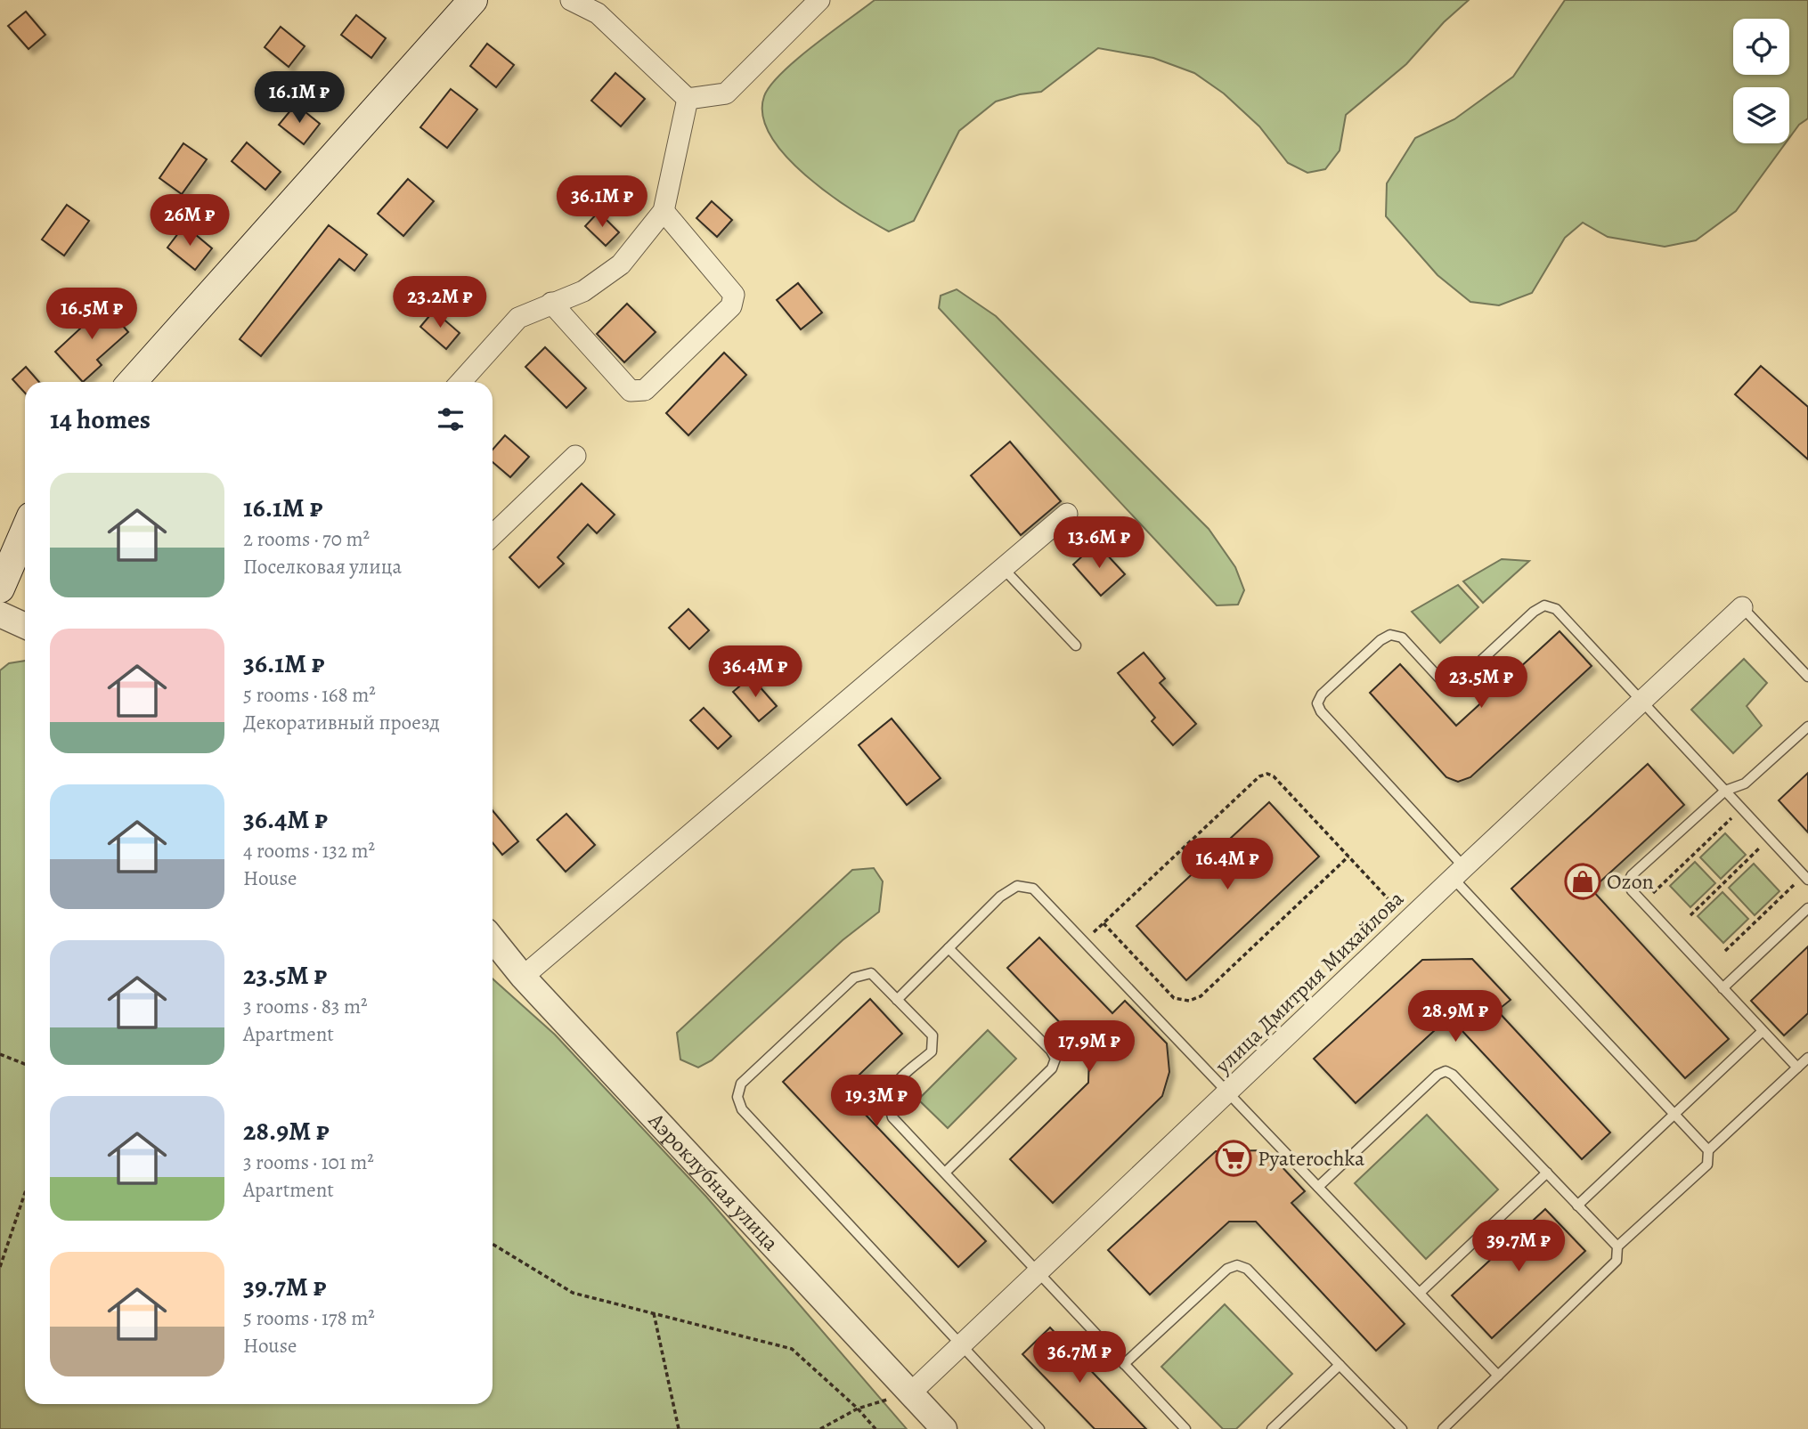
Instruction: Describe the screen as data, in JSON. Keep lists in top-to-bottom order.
{
  "streets": {
    "street": ["улица Дмитрия Михайлова", "Аэроклубная улица"]
  },
  "crossings": [
    ["улица Дмитрия Михайлова", "Аэроклубная улица"]
  ],
  "places": {
    "shop": ["Ozon"],
    "supermarket": ["Pyaterochka"]
  },
  "page": {
    "price": [
      "16.1M ₽",
      "36.1M ₽",
      "26M ₽",
      "23.2M ₽",
      "16.5M ₽",
      "13.6M ₽",
      "36.4M ₽",
      "23.5M ₽",
      "16.4M ₽",
      "28.9M ₽",
      "17.9M ₽",
      "19.3M ₽",
      "39.7M ₽",
      "36.7M ₽"
    ],
    "heading": "14 homes",
    "list": [
      {
        "name": "16.1M ₽",
        "note": "2 rooms · 70 m² · Поселковая улица"
      },
      {
        "name": "36.1M ₽",
        "note": "5 rooms · 168 m² · Декоративный проезд"
      },
      {
        "name": "36.4M ₽",
        "note": "4 rooms · 132 m² · House"
      },
      {
        "name": "23.5M ₽",
        "note": "3 rooms · 83 m² · Apartment"
      },
      {
        "name": "28.9M ₽",
        "note": "3 rooms · 101 m² · Apartment"
      },
      {
        "name": "39.7M ₽",
        "note": "5 rooms · 178 m² · House"
      }
    ]
  }
}
